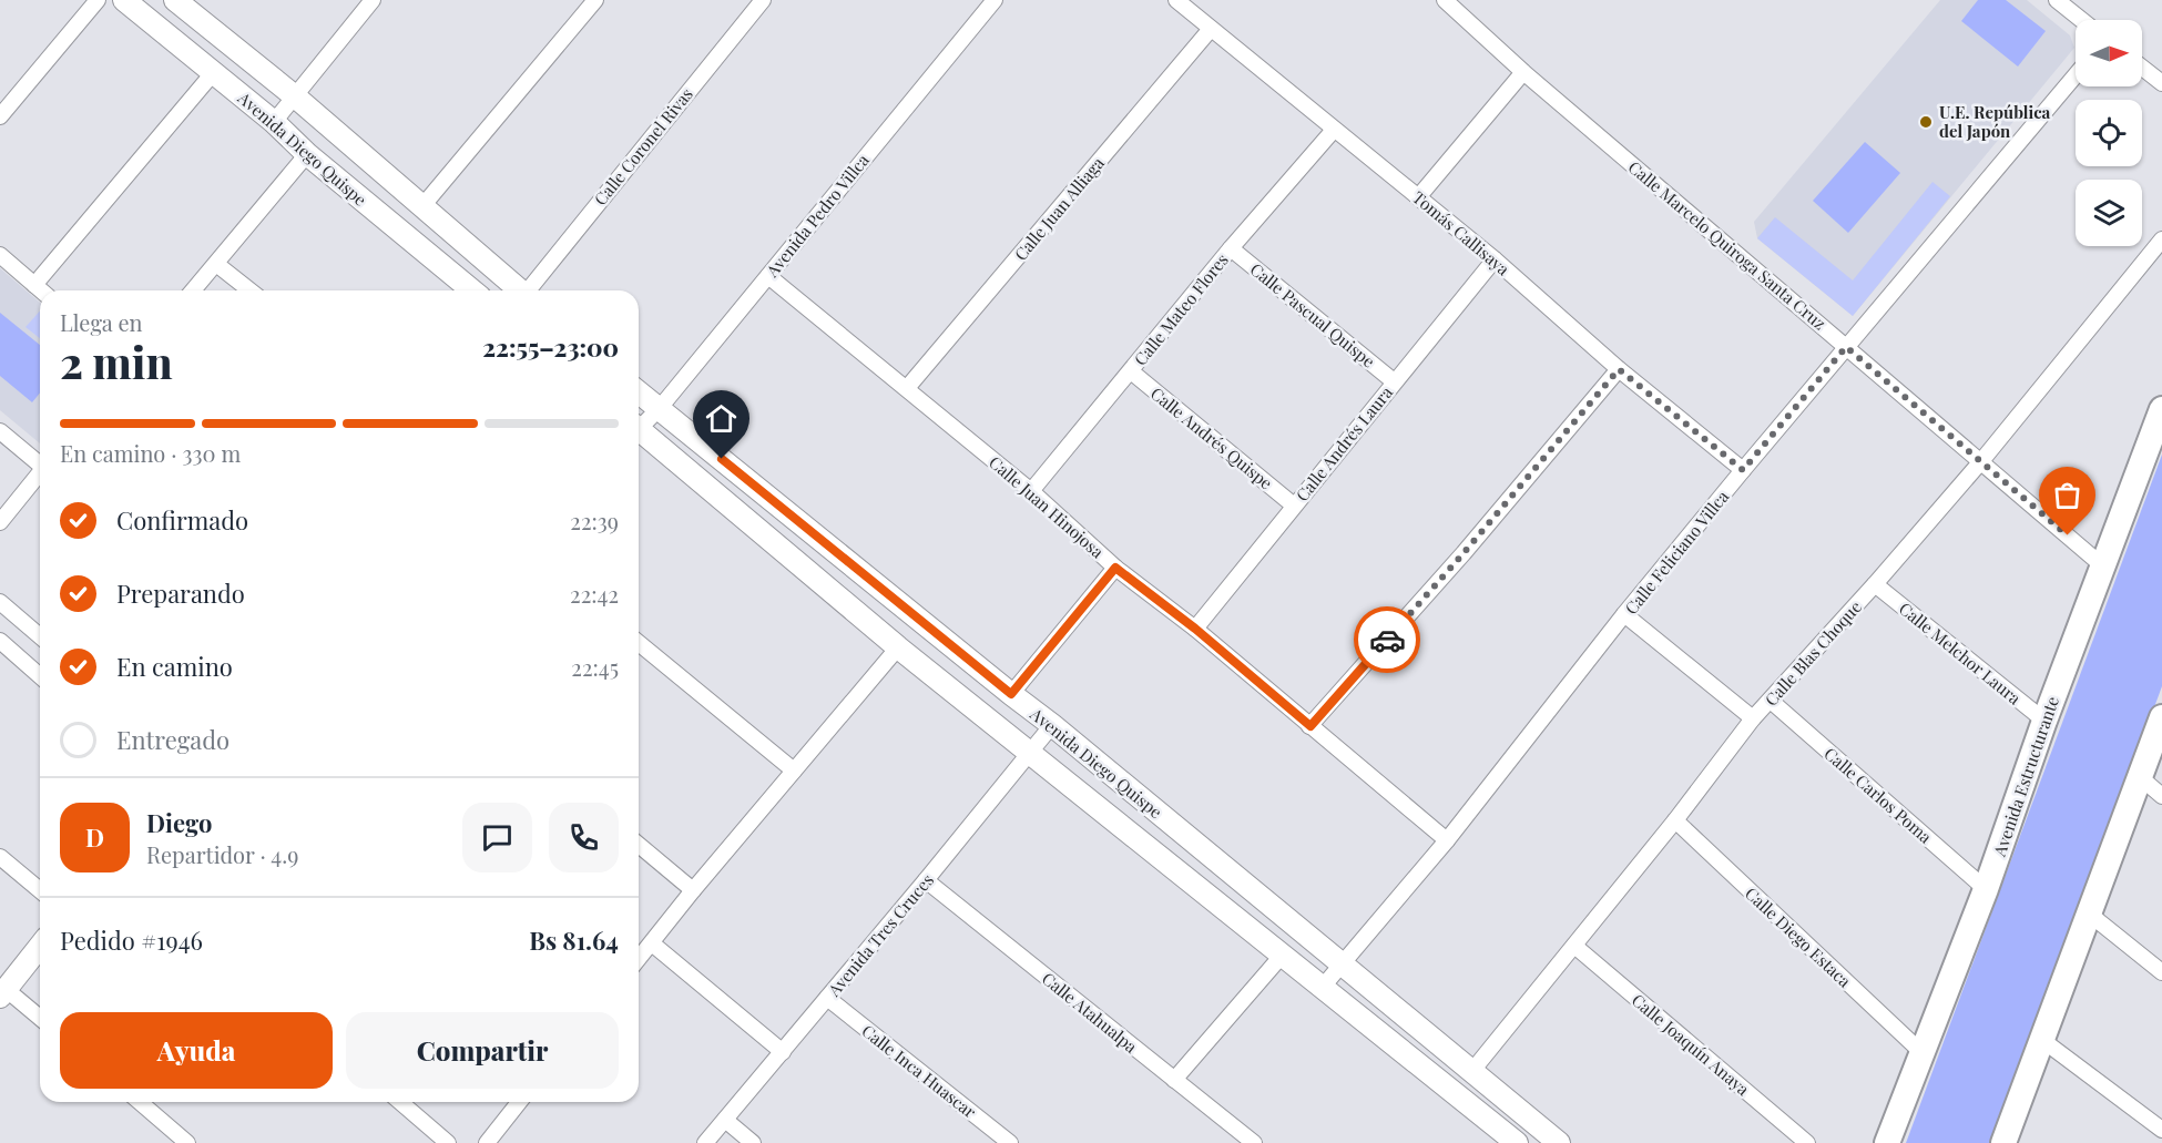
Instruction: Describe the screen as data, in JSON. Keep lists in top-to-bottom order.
{
  "streets": {
    "main road": ["Avenida Estructurante"],
    "street": [
      "Calle Coronel Rivas",
      "Avenida Diego Quispe",
      "Calle Juan Alliaga",
      "Avenida Pedro Villca",
      "Tomás Callisaya",
      "Calle Marcelo Quiroga Santa Cruz",
      "Calle Mateo Flores",
      "Calle Pascual Quispe",
      "Calle Andrés Quispe",
      "Calle Andrés Laura",
      "Calle Juan Hinojosa",
      "Calle Feliciano Villca",
      "Calle Blas Choque",
      "Calle Melchor Laura",
      "Calle Carlos Poma",
      "Avenida Tres Cruces",
      "Calle Diego Estaca",
      "Calle Atahualpa",
      "Calle Joaquín Anaya",
      "Calle Inca Huascar"
    ]
  },
  "crossings": [
    ["Avenida Diego Quispe", "Avenida Pedro Villca"],
    ["Avenida Diego Quispe", "Calle Feliciano Villca"],
    ["Avenida Diego Quispe", "Calle Blas Choque"],
    ["Avenida Diego Quispe", "Avenida Tres Cruces"],
    ["Calle Juan Alliaga", "Tomás Callisaya"],
    ["Calle Juan Alliaga", "Calle Juan Hinojosa"],
    ["Avenida Pedro Villca", "Calle Juan Hinojosa"],
    ["Tomás Callisaya", "Calle Mateo Flores"],
    ["Tomás Callisaya", "Calle Andrés Laura"],
    ["Tomás Callisaya", "Calle Feliciano Villca"],
    ["Calle Marcelo Quiroga Santa Cruz", "Calle Feliciano Villca"],
    ["Calle Marcelo Quiroga Santa Cruz", "Calle Blas Choque"],
    ["Calle Marcelo Quiroga Santa Cruz", "Avenida Estructurante"],
    ["Calle Mateo Flores", "Calle Pascual Quispe"],
    ["Calle Mateo Flores", "Calle Andrés Quispe"],
    ["Calle Mateo Flores", "Calle Juan Hinojosa"],
    ["Calle Pascual Quispe", "Calle Andrés Laura"],
    ["Calle Andrés Quispe", "Calle Andrés Laura"],
    ["Calle Andrés Laura", "Calle Juan Hinojosa"],
    ["Calle Juan Hinojosa", "Calle Feliciano Villca"],
    ["Calle Blas Choque", "Calle Melchor Laura"],
    ["Calle Blas Choque", "Calle Carlos Poma"],
    ["Calle Blas Choque", "Calle Diego Estaca"],
    ["Calle Blas Choque", "Calle Joaquín Anaya"],
    ["Calle Melchor Laura", "Avenida Estructurante"],
    ["Avenida Estructurante", "Calle Carlos Poma"],
    ["Avenida Estructurante", "Calle Diego Estaca"],
    ["Avenida Tres Cruces", "Calle Atahualpa"],
    ["Avenida Tres Cruces", "Calle Inca Huascar"]
  ],
  "places": ["U.E. República del Japón"],
  "north": "right",
  "page": {
    "heading": ["2 min", "Llega en", "22:55–23:00"],
    "panel": [
      "Diego",
      "Repartidor · 4.9",
      "Pedido #1946",
      "Bs 81.64"
    ],
    "bar": "En camino · 330 m",
    "list": [
      ["Confirmado", "22:39"],
      ["Preparando", "22:42"],
      ["En camino", "22:45"],
      "Entregado"
    ],
    "round": "D",
    "buttons": ["Ayuda", "Compartir"]
  }
}
